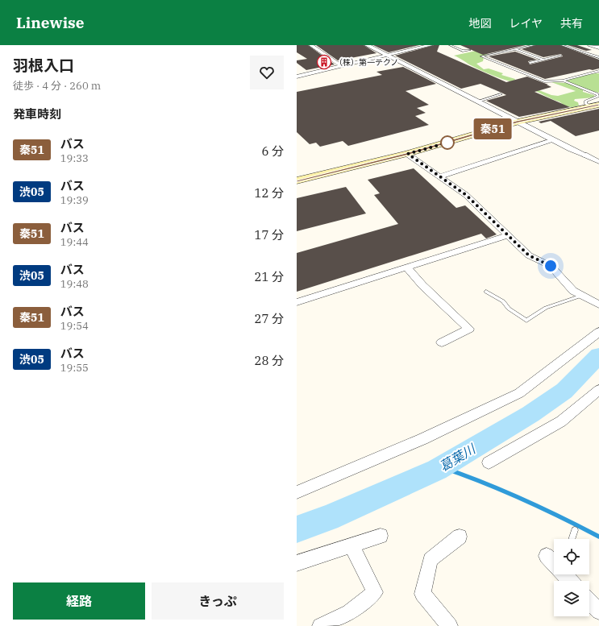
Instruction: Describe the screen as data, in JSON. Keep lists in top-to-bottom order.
{
  "water": ["葛葉川"],
  "places": {
    "building": ["（株）第一テクノ"]
  },
  "lines": ["bus line 秦51"],
  "page": {
    "header": "Linewise",
    "nav": ["地図", "レイヤ", "共有"],
    "heading": [
      ["羽根入口", "徒歩 · 4 分 · 260 m"],
      "発車時刻"
    ],
    "on_map": "秦51",
    "list": [
      {
        "mark": "秦51",
        "name": "バス",
        "note": "19:33",
        "value": "6 分"
      },
      {
        "mark": "渋05",
        "name": "バス",
        "note": "19:39",
        "value": "12 分"
      },
      {
        "mark": "秦51",
        "name": "バス",
        "note": "19:44",
        "value": "17 分"
      },
      {
        "mark": "渋05",
        "name": "バス",
        "note": "19:48",
        "value": "21 分"
      },
      {
        "mark": "秦51",
        "name": "バス",
        "note": "19:54",
        "value": "27 分"
      },
      {
        "mark": "渋05",
        "name": "バス",
        "note": "19:55",
        "value": "28 分"
      }
    ],
    "buttons": ["経路", "きっぷ"]
  }
}
